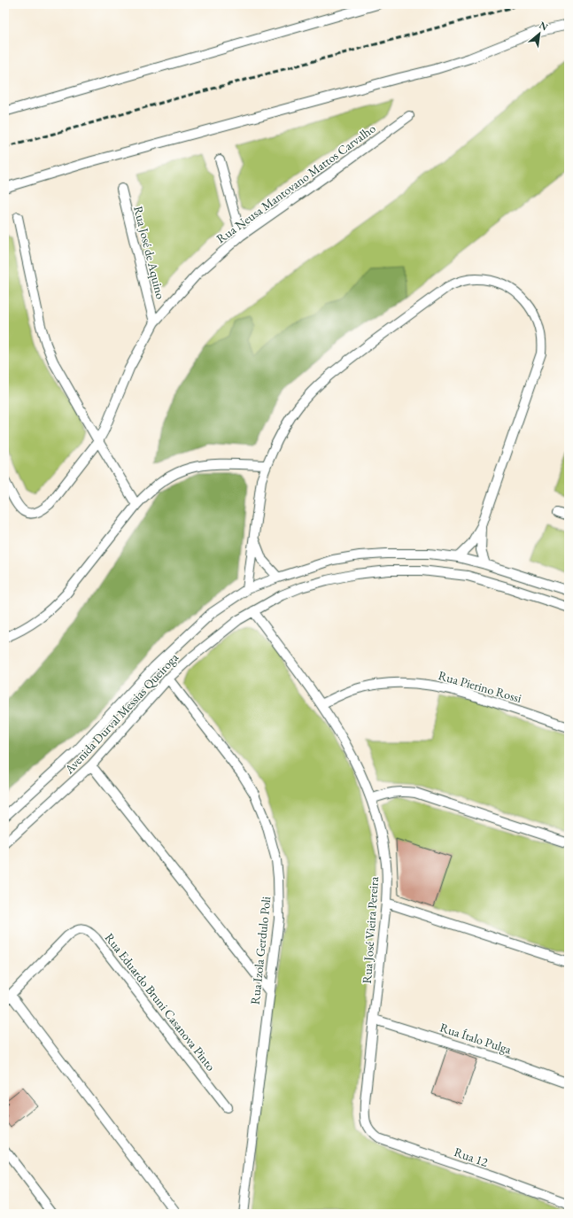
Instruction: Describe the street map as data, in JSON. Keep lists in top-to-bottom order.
{
  "streets": {
    "street": [
      "Rua Neusa Mantovano Mattos Carvalho",
      "Rua José de Aquino",
      "Rua Pierino Rossi",
      "Avenida Durval Messias Queiroga",
      "Rua José Vieira Pereira",
      "Rua Izola Gerdulo Poli",
      "Rua Eduardo Bruni Casanova Pinto",
      "Rua Ítalo Pulga",
      "Rua 12"
    ]
  },
  "crossings": [
    ["Rua Neusa Mantovano Mattos Carvalho", "Rua José de Aquino"],
    ["Rua Pierino Rossi", "Rua José Vieira Pereira"],
    ["Avenida Durval Messias Queiroga", "Rua José Vieira Pereira"],
    ["Avenida Durval Messias Queiroga", "Rua Izola Gerdulo Poli"],
    ["Rua José Vieira Pereira", "Rua Ítalo Pulga"],
    ["Rua José Vieira Pereira", "Rua 12"]
  ],
  "north": "top right"
}
